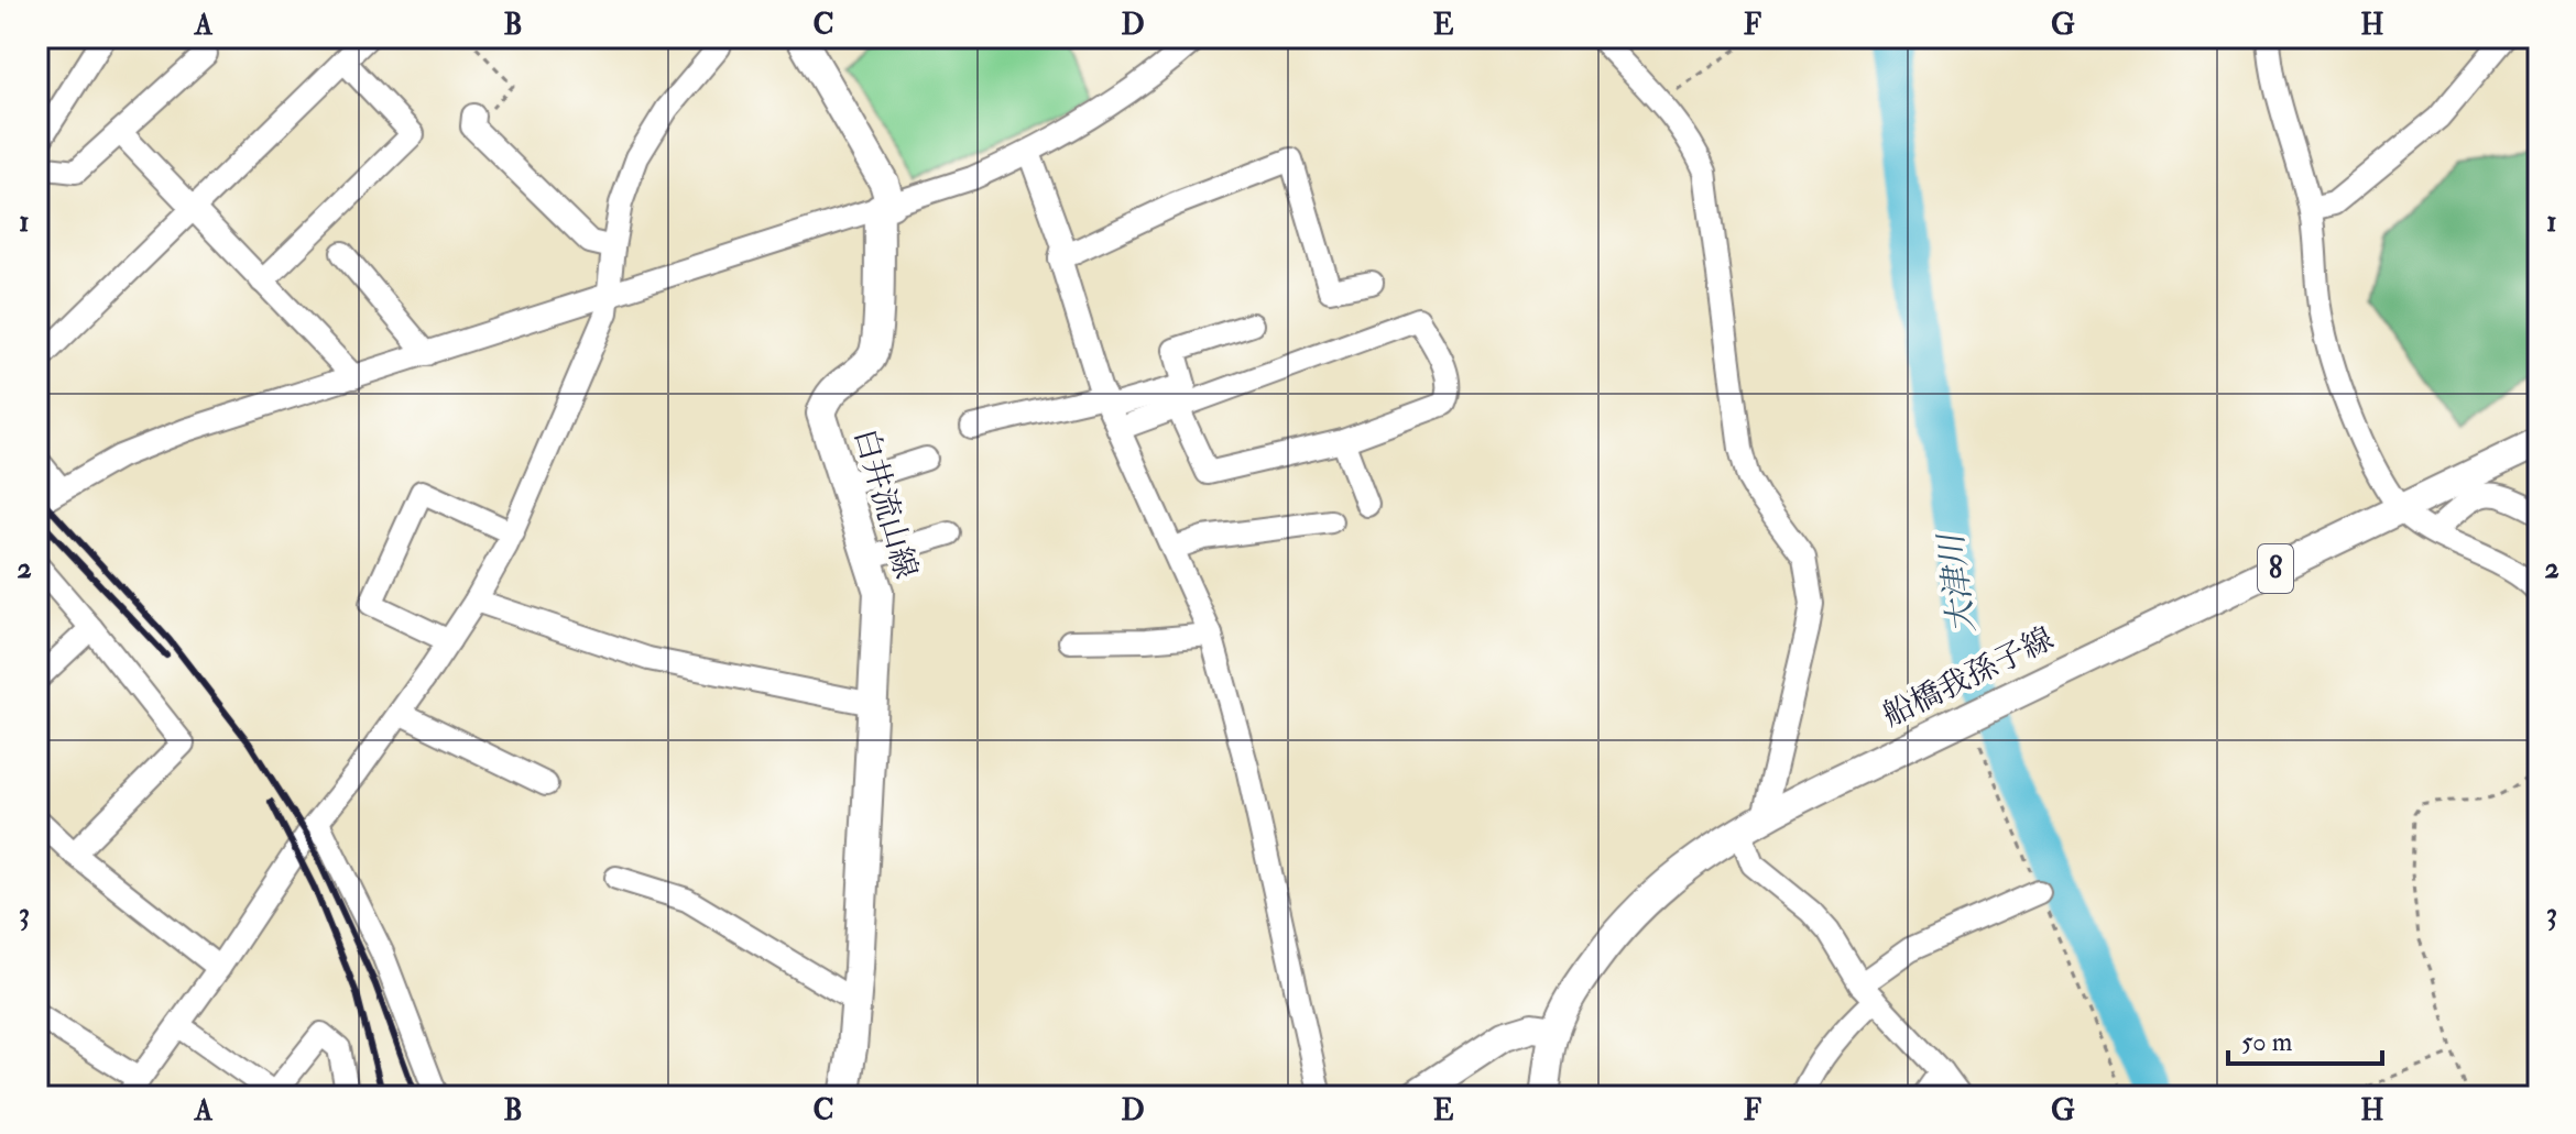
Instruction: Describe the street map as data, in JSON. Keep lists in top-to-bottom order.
{
  "streets": {
    "main road": ["白井流山線", "8", "船橋我孫子線"]
  },
  "water": ["大津川"],
  "scale_bar": "50 m",
  "grid": {
    "columns": [
      "A",
      "B",
      "C",
      "D",
      "E",
      "F",
      "G",
      "H"
    ],
    "rows": ["1", "2", "3"]
  }
}
